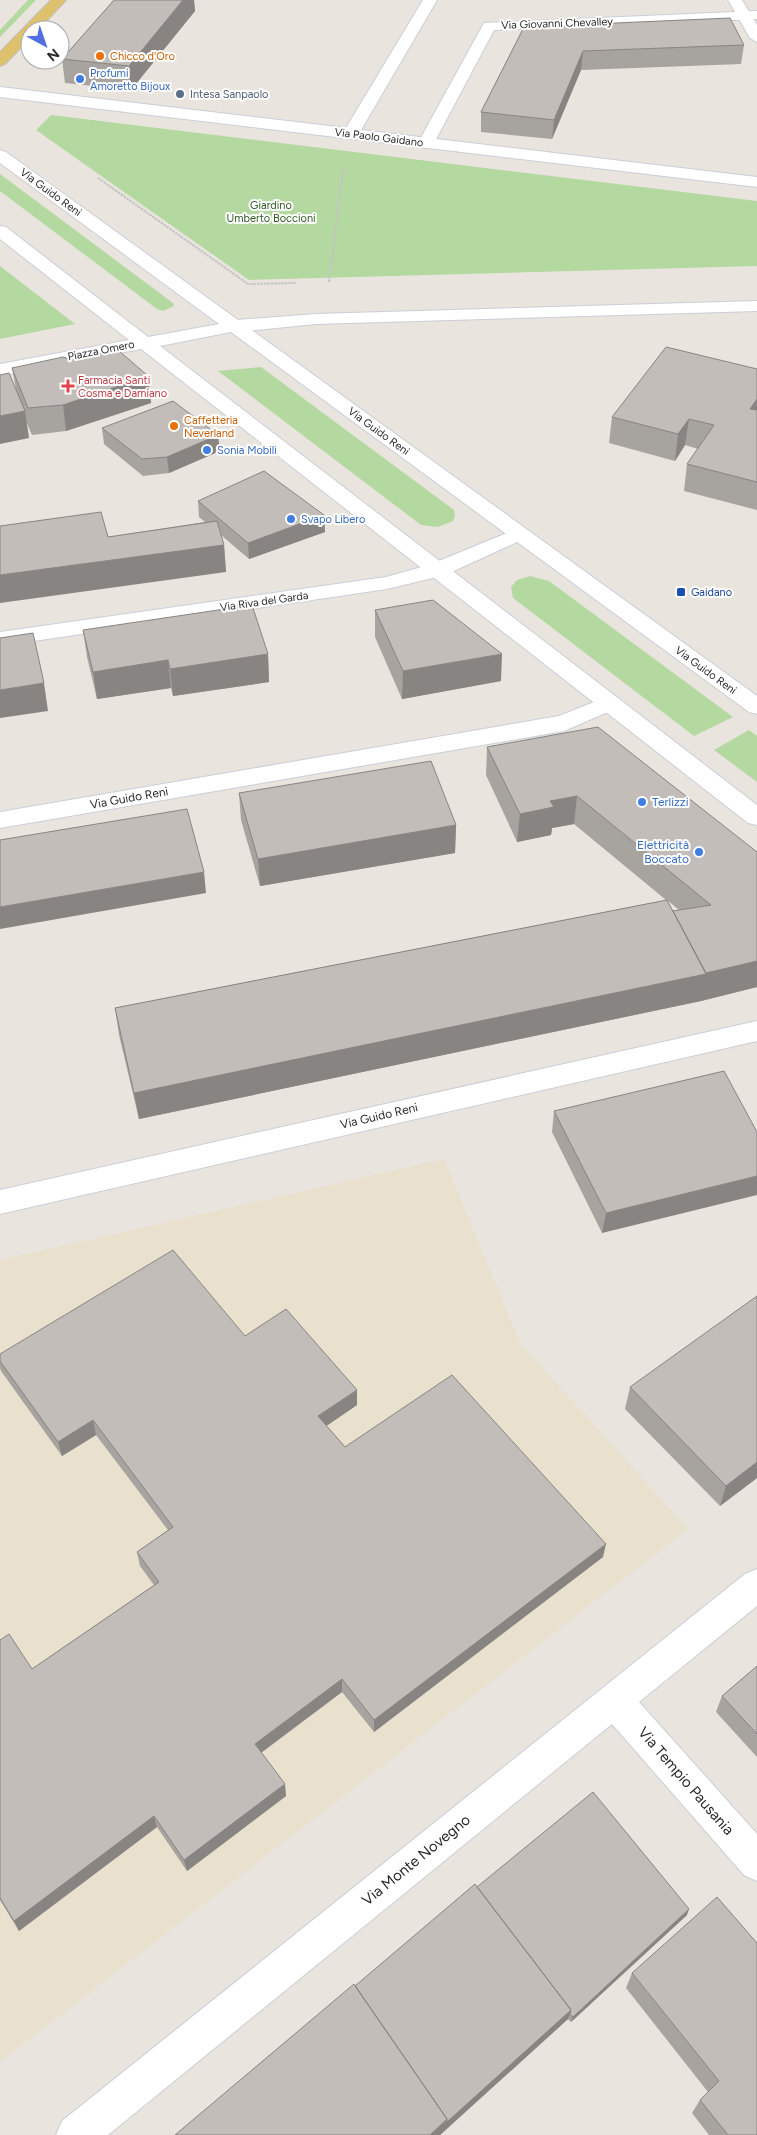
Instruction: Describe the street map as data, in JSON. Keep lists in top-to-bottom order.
{
  "streets": {
    "street": [
      "Via Giovanni Chevalley",
      "Via Paolo Gaidano",
      "Via Guido Reni",
      "Piazza Omero",
      "Via Riva del Garda",
      "Via Tempio Pausania",
      "Via Monte Novegno"
    ]
  },
  "crossings": [
    ["Via Giovanni Chevalley", "Via Paolo Gaidano"],
    ["Via Guido Reni", "Via Riva del Garda"],
    ["Via Tempio Pausania", "Via Monte Novegno"]
  ],
  "parks": ["Giardino Umberto Boccioni"],
  "places": {
    "other": [
      "Chicco d'Oro",
      "Profumi Amoretto Bijoux",
      "Intesa Sanpaolo",
      "Caffetteria Neverland",
      "Sonia Mobili",
      "Svapo Libero",
      "Terlizzi",
      "Elettricità Boccato"
    ],
    "health": ["Farmacia Santi Cosma e Damiano"],
    "transit": ["Gaidano"]
  },
  "north": "bottom right"
}
